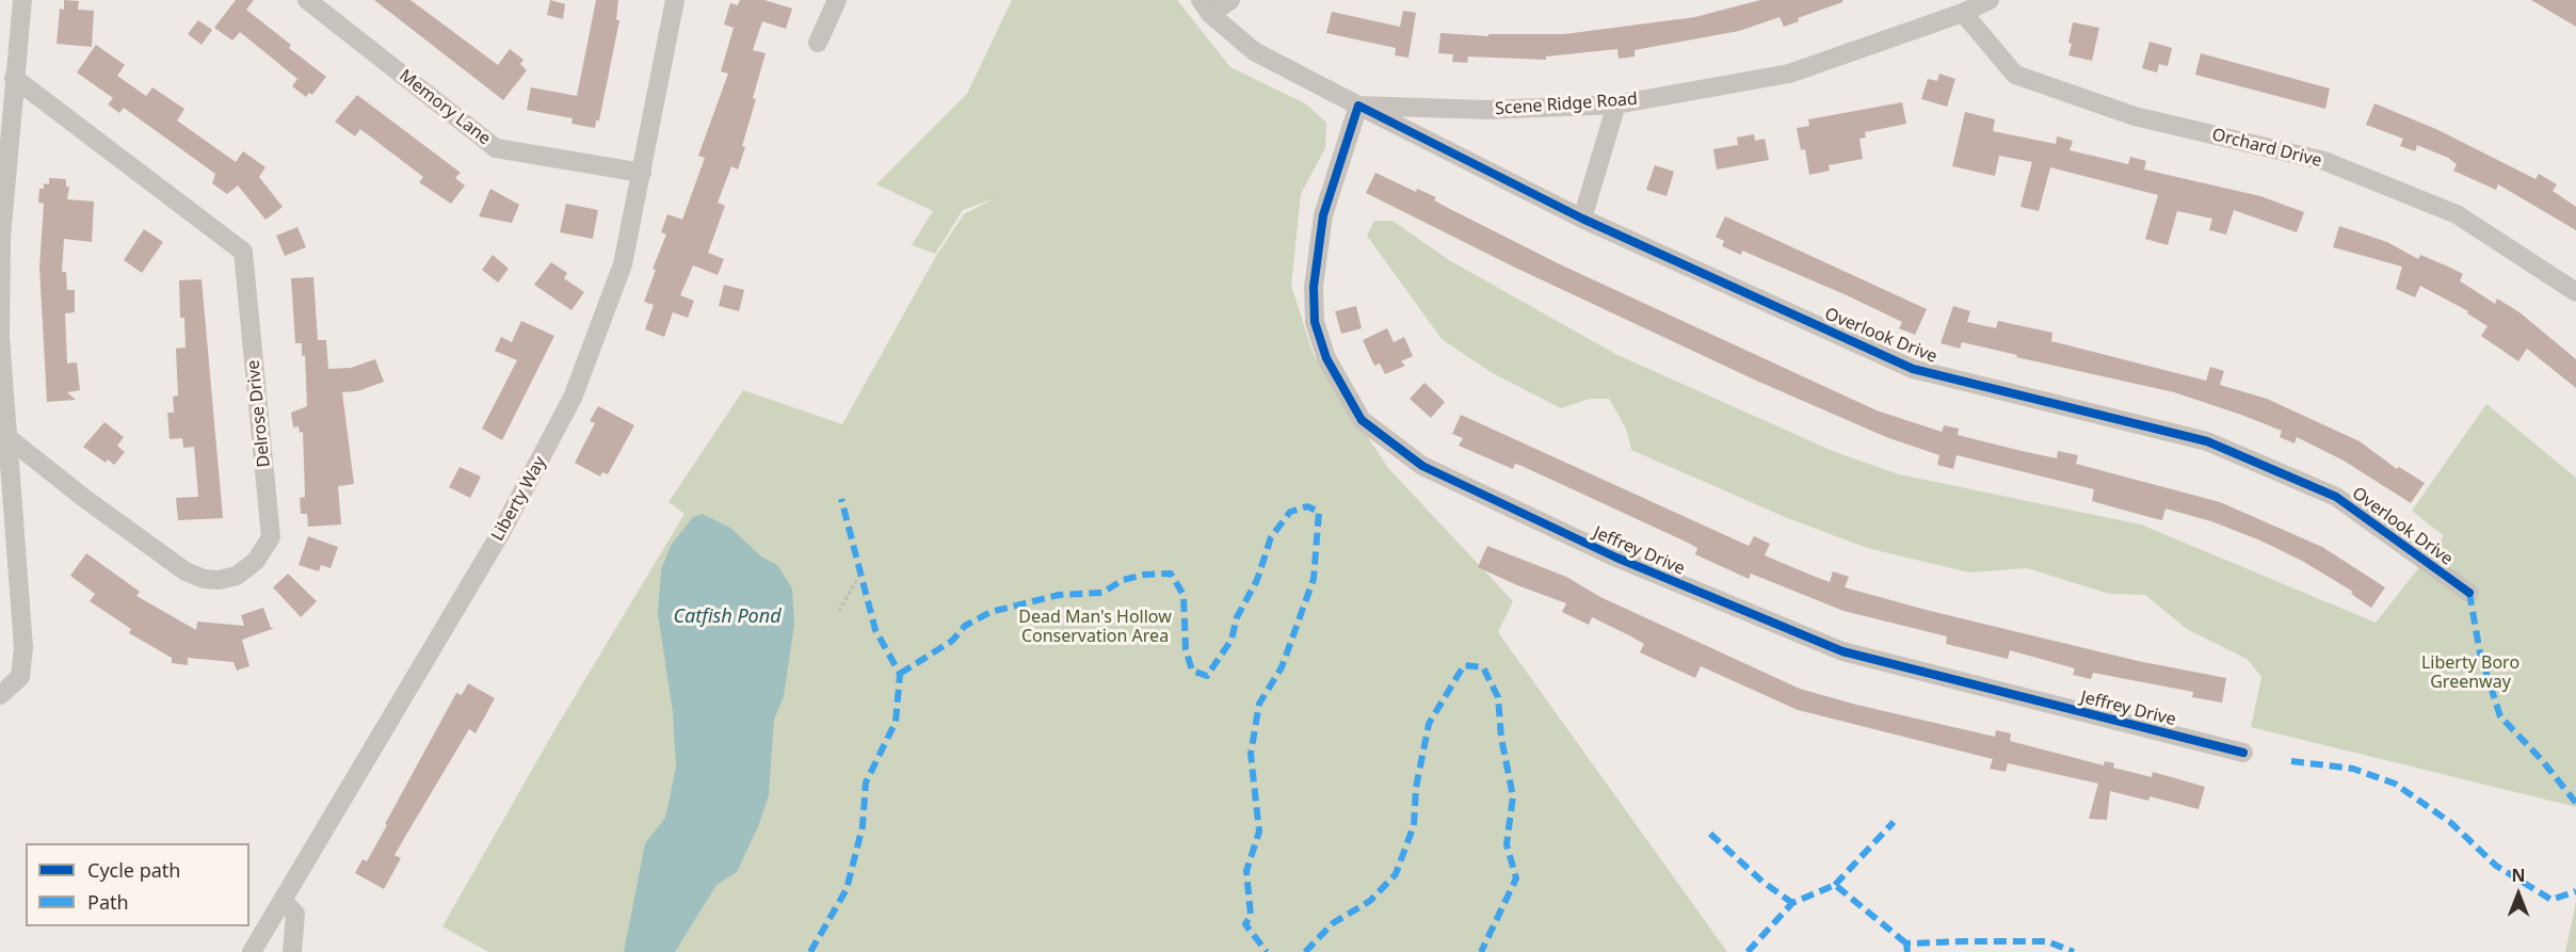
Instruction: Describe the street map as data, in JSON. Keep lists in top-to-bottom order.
{
  "streets": {
    "street": [
      "Scene Ridge Road",
      "Memory Lane",
      "Orchard Drive",
      "Overlook Drive",
      "Delrose Drive",
      "Liberty Way",
      "Jeffrey Drive"
    ]
  },
  "crossings": [
    ["Scene Ridge Road", "Orchard Drive"],
    ["Scene Ridge Road", "Overlook Drive"],
    ["Scene Ridge Road", "Jeffrey Drive"],
    ["Memory Lane", "Liberty Way"],
    ["Overlook Drive", "Jeffrey Drive"]
  ],
  "water": ["Catfish Pond"],
  "parks": ["Dead Man's Hollow Conservation Area", "Liberty Boro Greenway"],
  "legend": ["Cycle path", "Path"],
  "north": "top"
}
